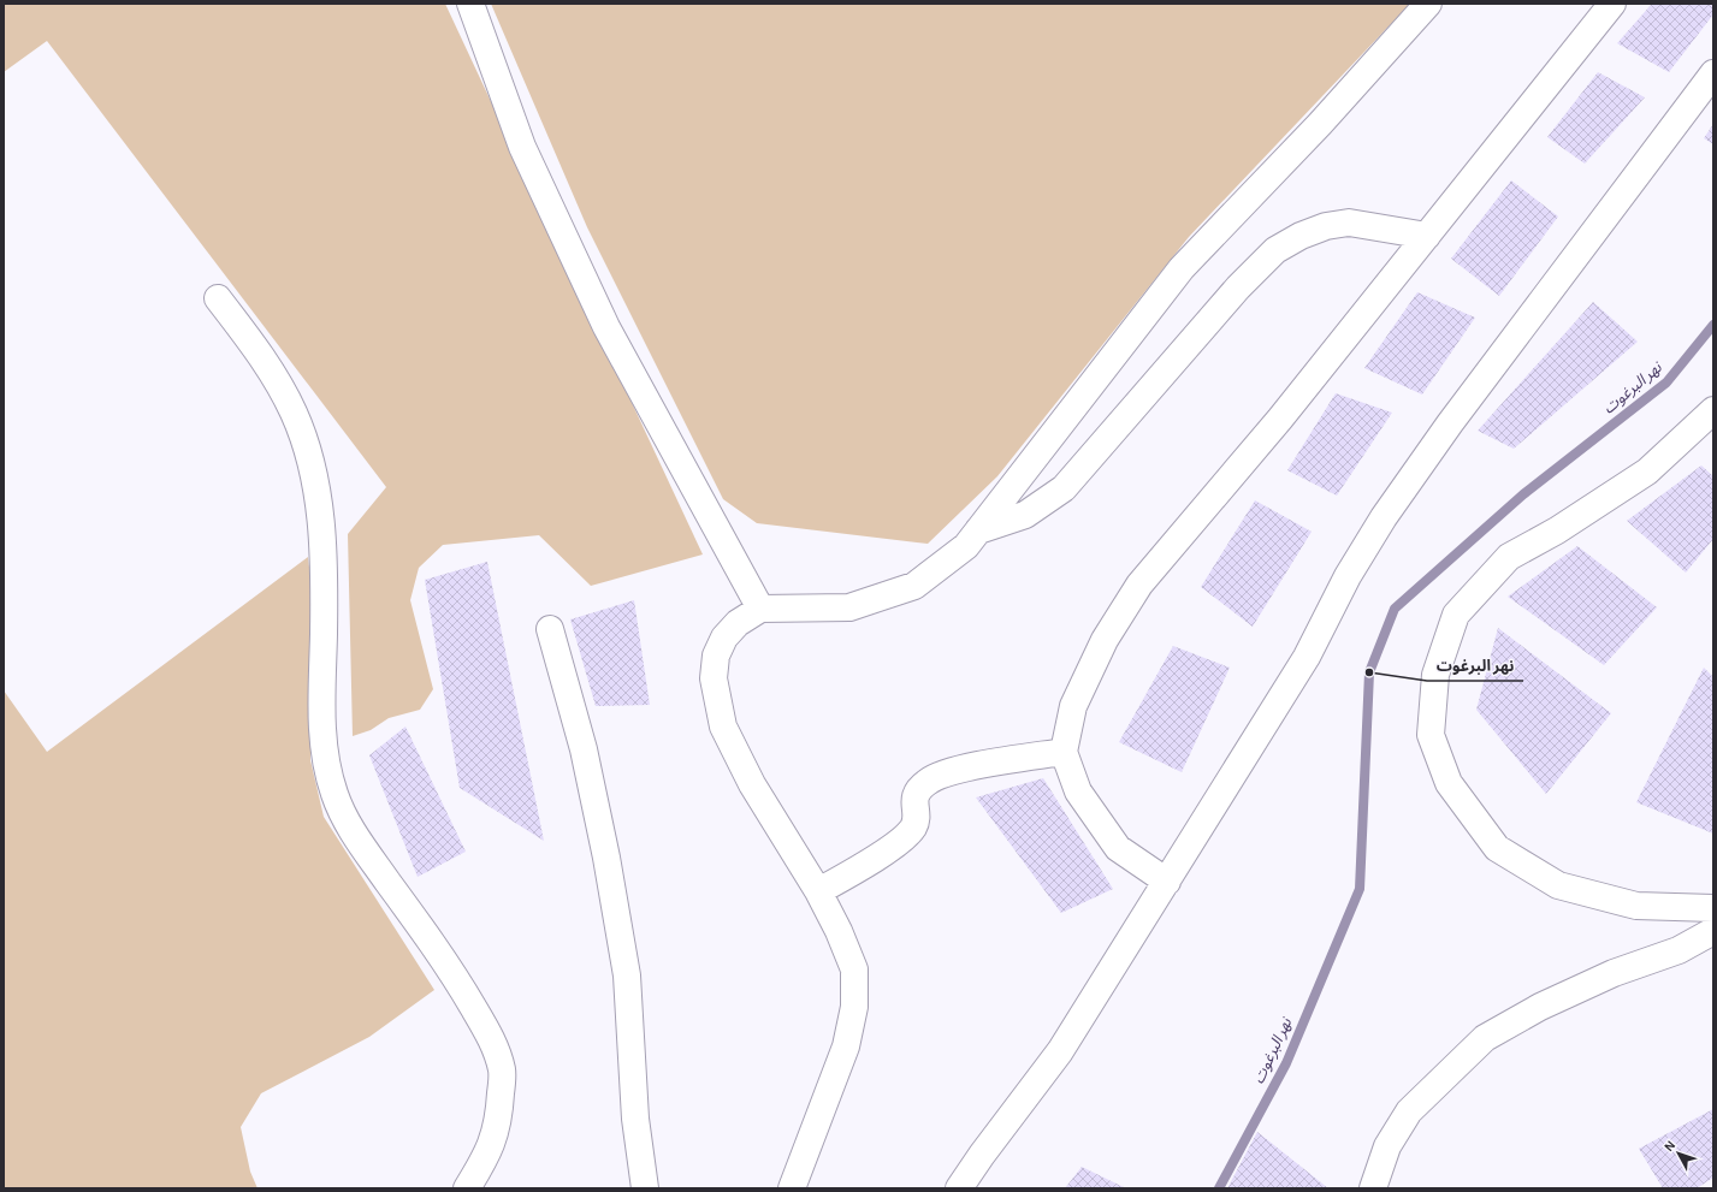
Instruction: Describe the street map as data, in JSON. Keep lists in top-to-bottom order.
{
  "water": ["نهر البرغوت"],
  "places": ["نهر البرغوت"],
  "north": "top left"
}
